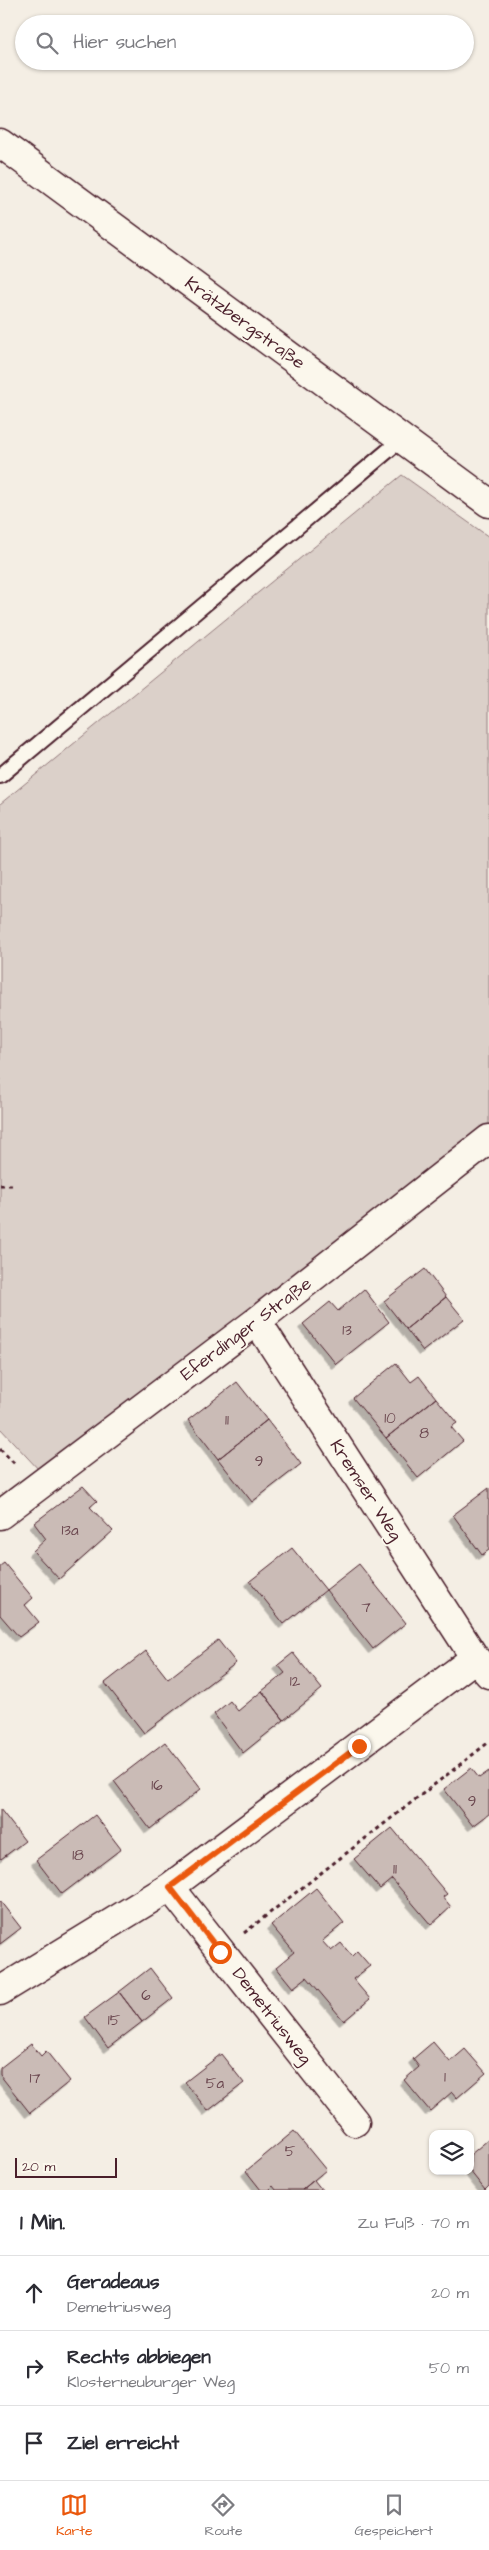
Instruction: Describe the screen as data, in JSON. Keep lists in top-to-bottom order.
{
  "streets": {
    "street": [
      "Krätzbergstraße",
      "Eferdinger Straße",
      "Kremser Weg",
      "Demetriusweg"
    ]
  },
  "crossings": [
    ["Eferdinger Straße", "Kremser Weg"]
  ],
  "house_numbers": [
    "13",
    "10",
    "11",
    "8",
    "9",
    "13a",
    "7",
    "12",
    "16",
    "9",
    "18",
    "11",
    "6",
    "15",
    "1",
    "17",
    "5a",
    "5"
  ],
  "scale_bar": "20 m",
  "page": {
    "search": "Hier suchen",
    "scale": "20 m",
    "heading": ["1 Min.", "Zu Fuß · 70 m"],
    "list": [
      ["Geradeaus", "Demetriusweg", "20 m"],
      ["Rechts abbiegen", "Klosterneuburger Weg", "50 m"],
      "Ziel erreicht"
    ],
    "nav": ["Karte", "Route", "Gespeichert"]
  }
}
